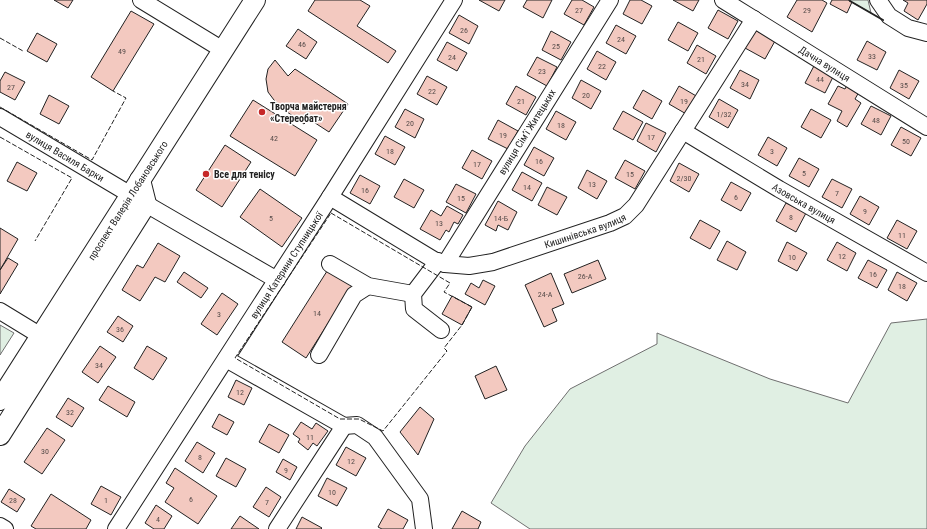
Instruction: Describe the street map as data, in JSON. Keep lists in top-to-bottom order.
{
  "streets": {
    "main road": ["проспект Валерія Лобановського"],
    "street": [
      "Дачна вулиця",
      "вулиця Сімʼї Житецьких",
      "вулиця Василя Барки",
      "Азовська вулиця",
      "Кишинівська вулиця",
      "вулиця Катерини Ступницької"
    ]
  },
  "crossings": [
    ["Дачна вулиця", "Кишинівська вулиця"],
    ["вулиця Сімʼї Житецьких", "Кишинівська вулиця"],
    ["вулиця Василя Барки", "проспект Валерія Лобановського"],
    ["вулиця Василя Барки", "вулиця Катерини Ступницької"],
    ["Азовська вулиця", "Кишинівська вулиця"],
    ["Кишинівська вулиця", "вулиця Катерини Ступницької"]
  ],
  "places": ["Творча майстерня «Стереобат»", "Все для тенісу"],
  "house_numbers": [
    "27",
    "29",
    "26",
    "24",
    "46",
    "25",
    "49",
    "33",
    "24",
    "21",
    "22",
    "23",
    "44",
    "34",
    "35",
    "27",
    "22",
    "20",
    "21",
    "19",
    "1/32",
    "48",
    "20",
    "18",
    "19",
    "17",
    "42",
    "50",
    "18",
    "3",
    "16",
    "17",
    "5",
    "15",
    "2/30",
    "13",
    "14",
    "16",
    "7",
    "6",
    "15",
    "9",
    "8",
    "5",
    "14-Б",
    "13",
    "11",
    "12",
    "10",
    "16",
    "26-А",
    "18",
    "24-А",
    "14",
    "3",
    "36",
    "34",
    "12",
    "32",
    "11",
    "30",
    "8",
    "12",
    "9",
    "10",
    "6",
    "28",
    "1",
    "7",
    "4"
  ]
}
